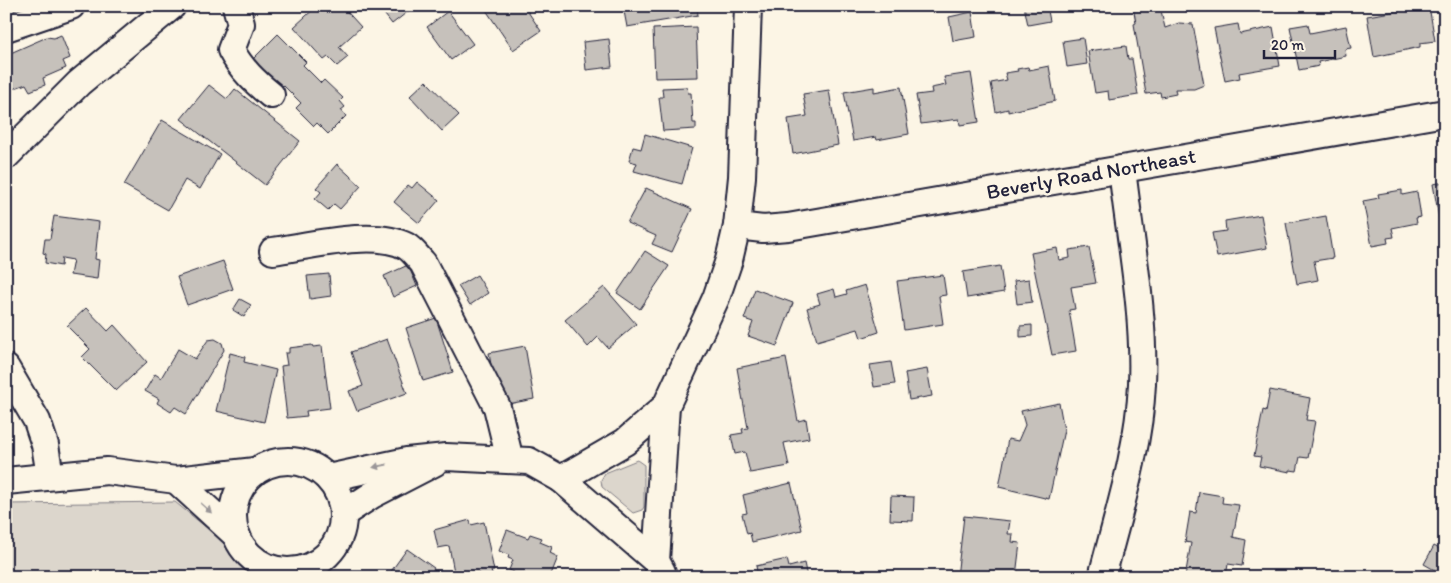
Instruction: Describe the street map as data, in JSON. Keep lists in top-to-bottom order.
{
  "streets": {
    "street": ["Beverly Road Northeast"]
  },
  "scale_bar": "20 m"
}
